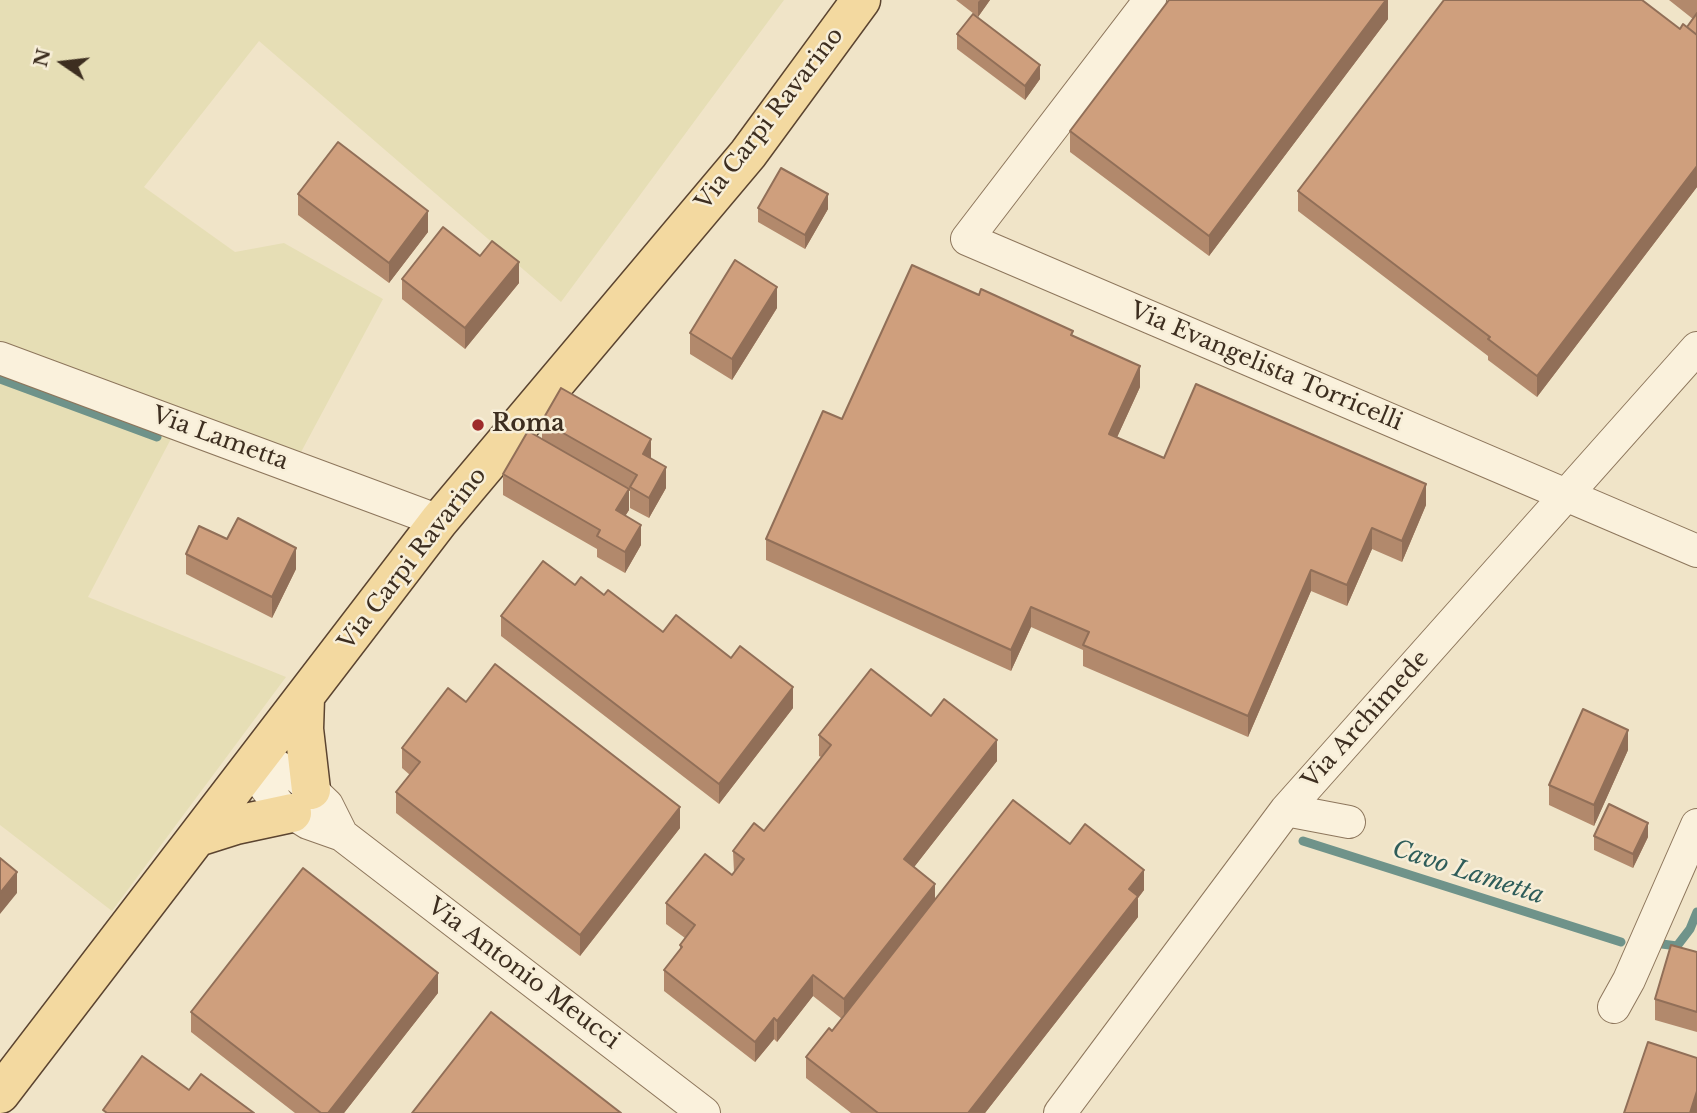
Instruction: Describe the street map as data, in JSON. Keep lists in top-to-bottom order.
{
  "streets": {
    "main road": ["Via Carpi Ravarino"],
    "street": [
      "Via Evangelista Torricelli",
      "Via Lametta",
      "Via Archimede",
      "Via Antonio Meucci"
    ]
  },
  "crossings": [
    ["Via Carpi Ravarino", "Via Lametta"],
    ["Via Carpi Ravarino", "Via Antonio Meucci"],
    ["Via Evangelista Torricelli", "Via Archimede"]
  ],
  "water": ["Cavo Lametta"],
  "places": ["Roma"],
  "north": "left"
}
